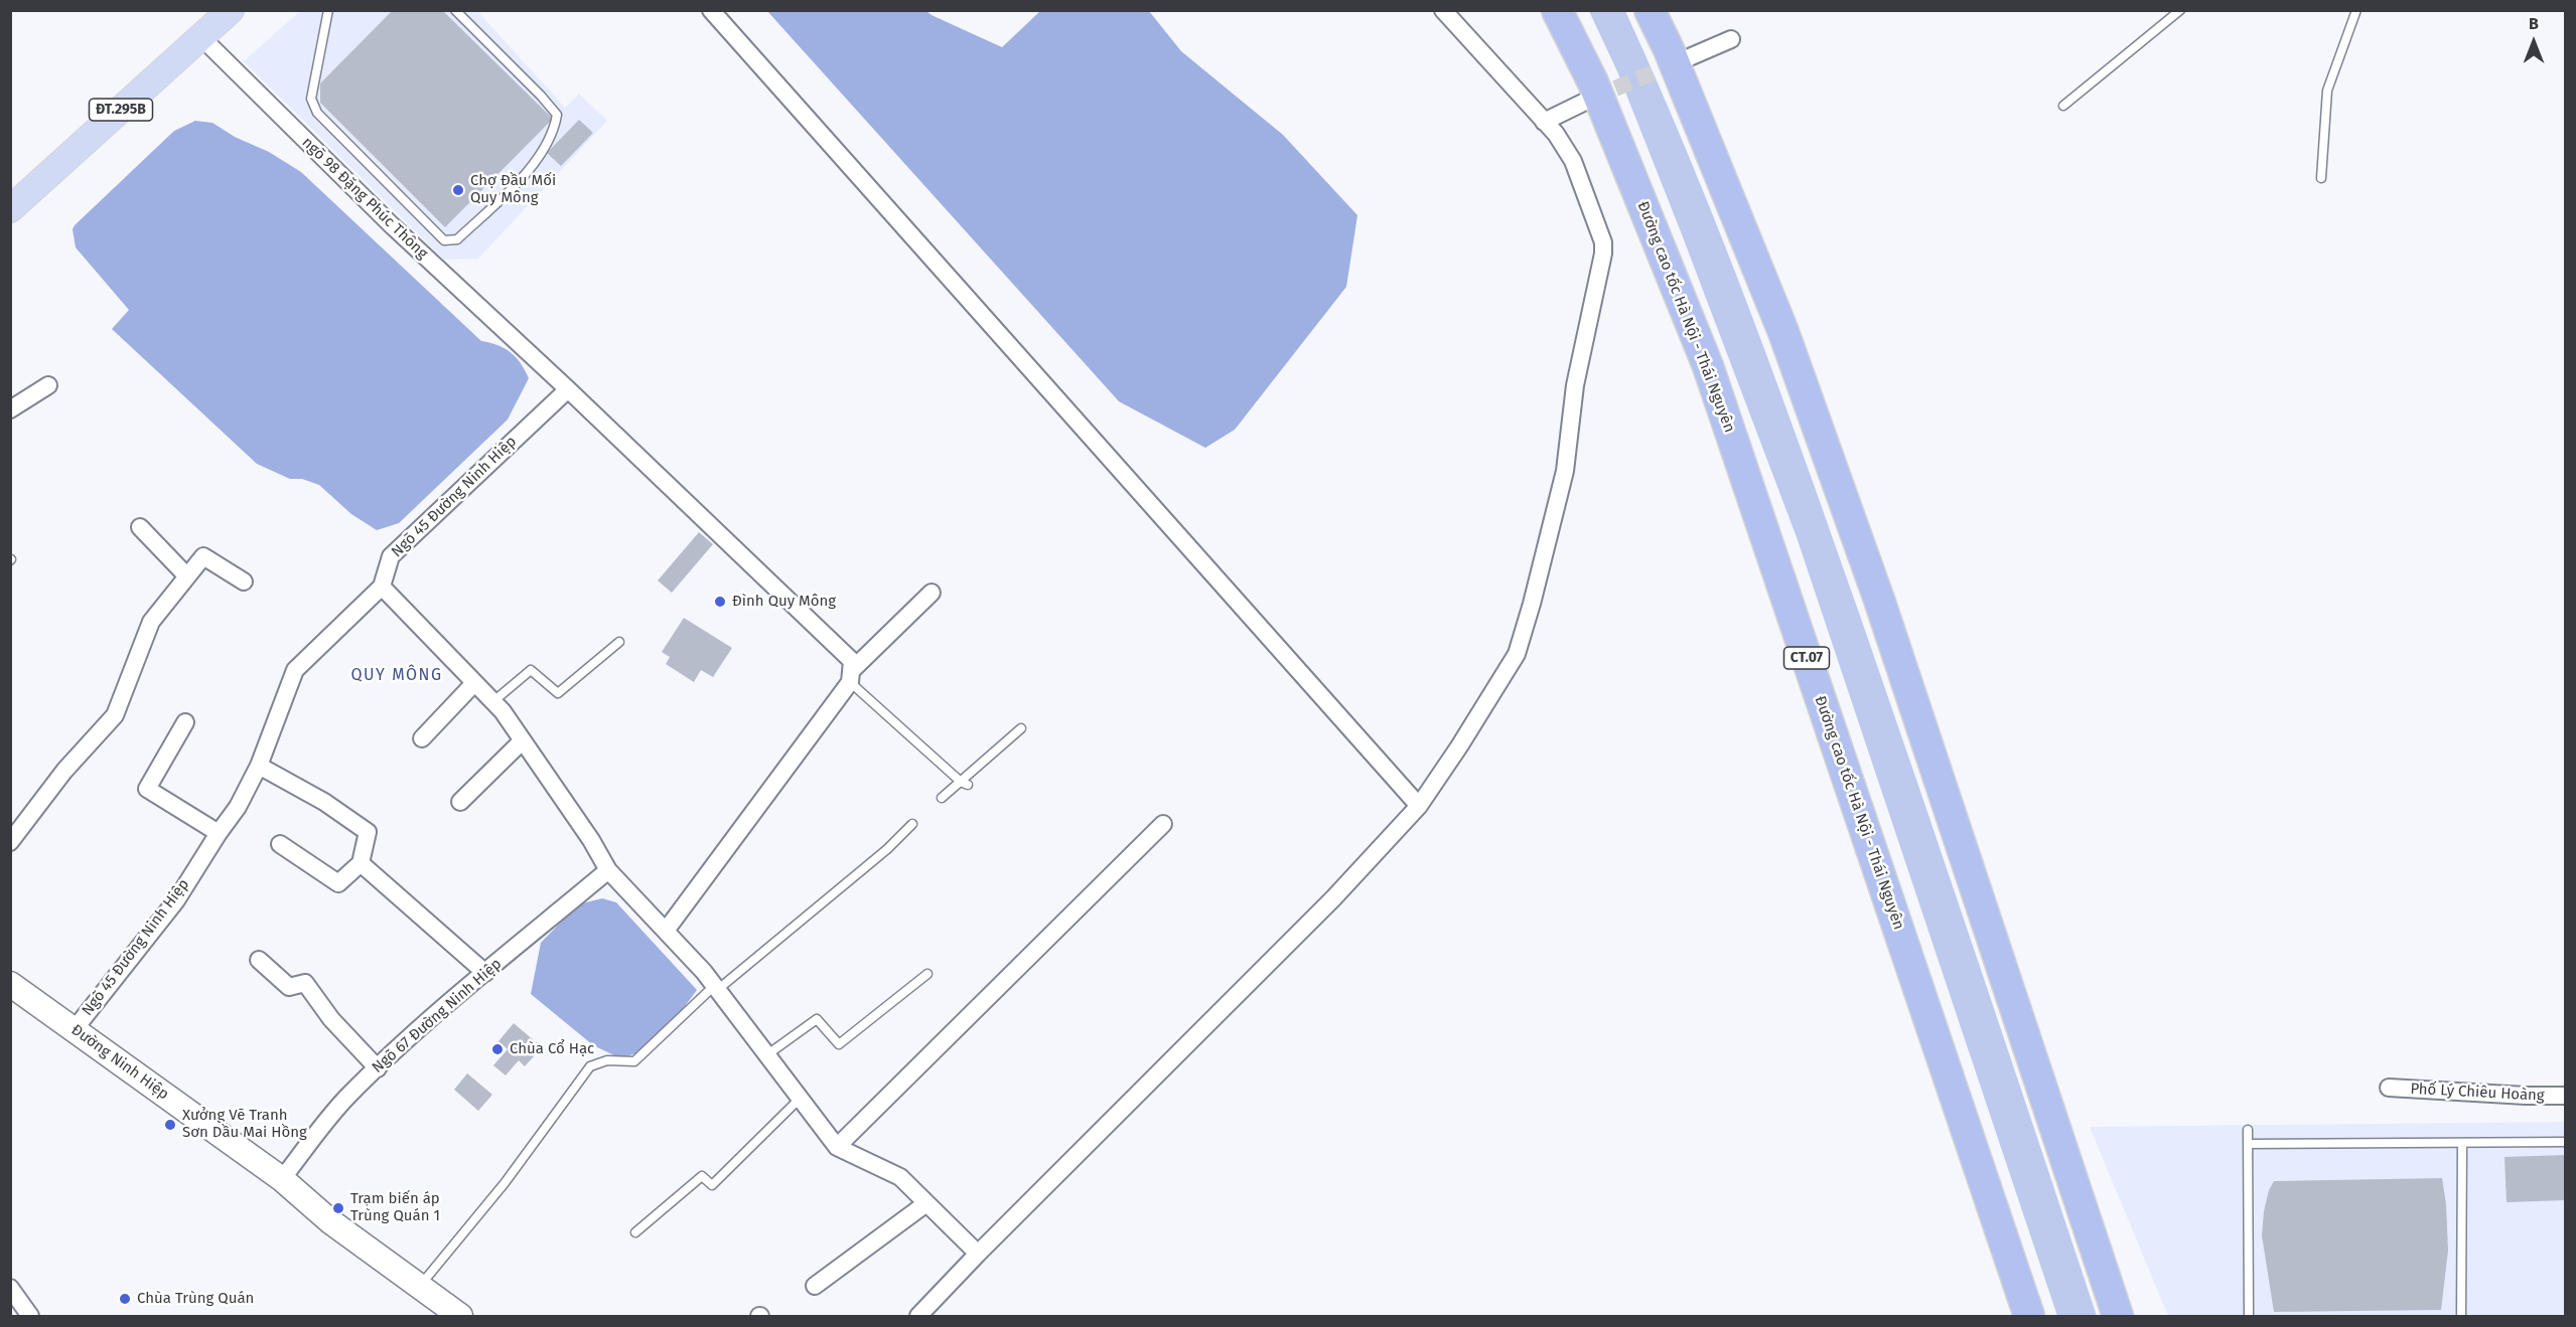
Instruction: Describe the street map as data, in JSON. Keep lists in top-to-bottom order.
{
  "streets": {
    "highway": ["Đường cao tốc Hà Nội - Thái Nguyên", "CT.07"],
    "main road": ["ĐT.295B", "Đường Ninh Hiệp"],
    "street": [
      "ngõ 98 Đặng Phúc Thông",
      "Ngõ 45 Đường Ninh Hiệp",
      "Ngõ 67 Đường Ninh Hiệp",
      "Phố Lý Chiêu Hoàng"
    ]
  },
  "crossings": [
    ["ĐT.295B", "ngõ 98 Đặng Phúc Thông"],
    ["ngõ 98 Đặng Phúc Thông", "Ngõ 45 Đường Ninh Hiệp"],
    ["Ngõ 45 Đường Ninh Hiệp", "Đường Ninh Hiệp"],
    ["Ngõ 67 Đường Ninh Hiệp", "Đường Ninh Hiệp"]
  ],
  "districts": ["QUY MÔNG"],
  "places": [
    "Chợ Đầu Mối Quy Mông",
    "Đình Quy Mông",
    "Chùa Cổ Hạc",
    "Xưởng Vẽ Tranh Sơn Dầu Mai Hồng",
    "Trạm biến áp Trùng Quán 1",
    "Chùa Trùng Quán"
  ],
  "north": "top"
}
